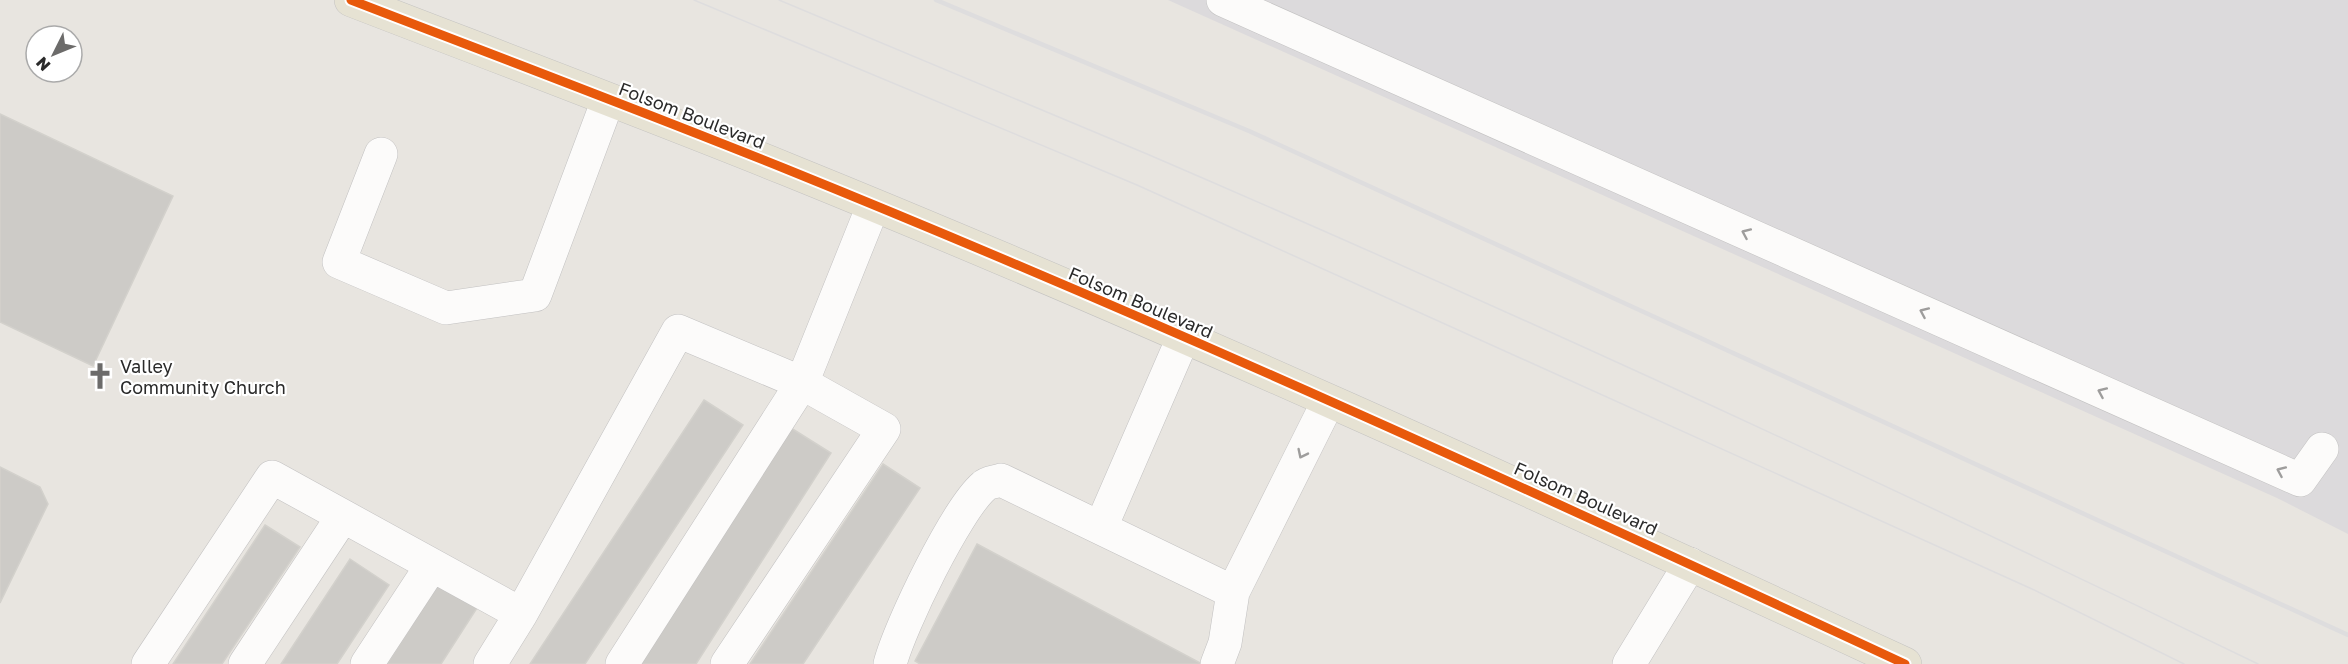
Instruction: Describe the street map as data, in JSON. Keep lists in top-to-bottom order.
{
  "streets": {
    "main road": ["Folsom Boulevard"]
  },
  "places": {
    "church": ["Valley Community Church"]
  },
  "north": "bottom left"
}
